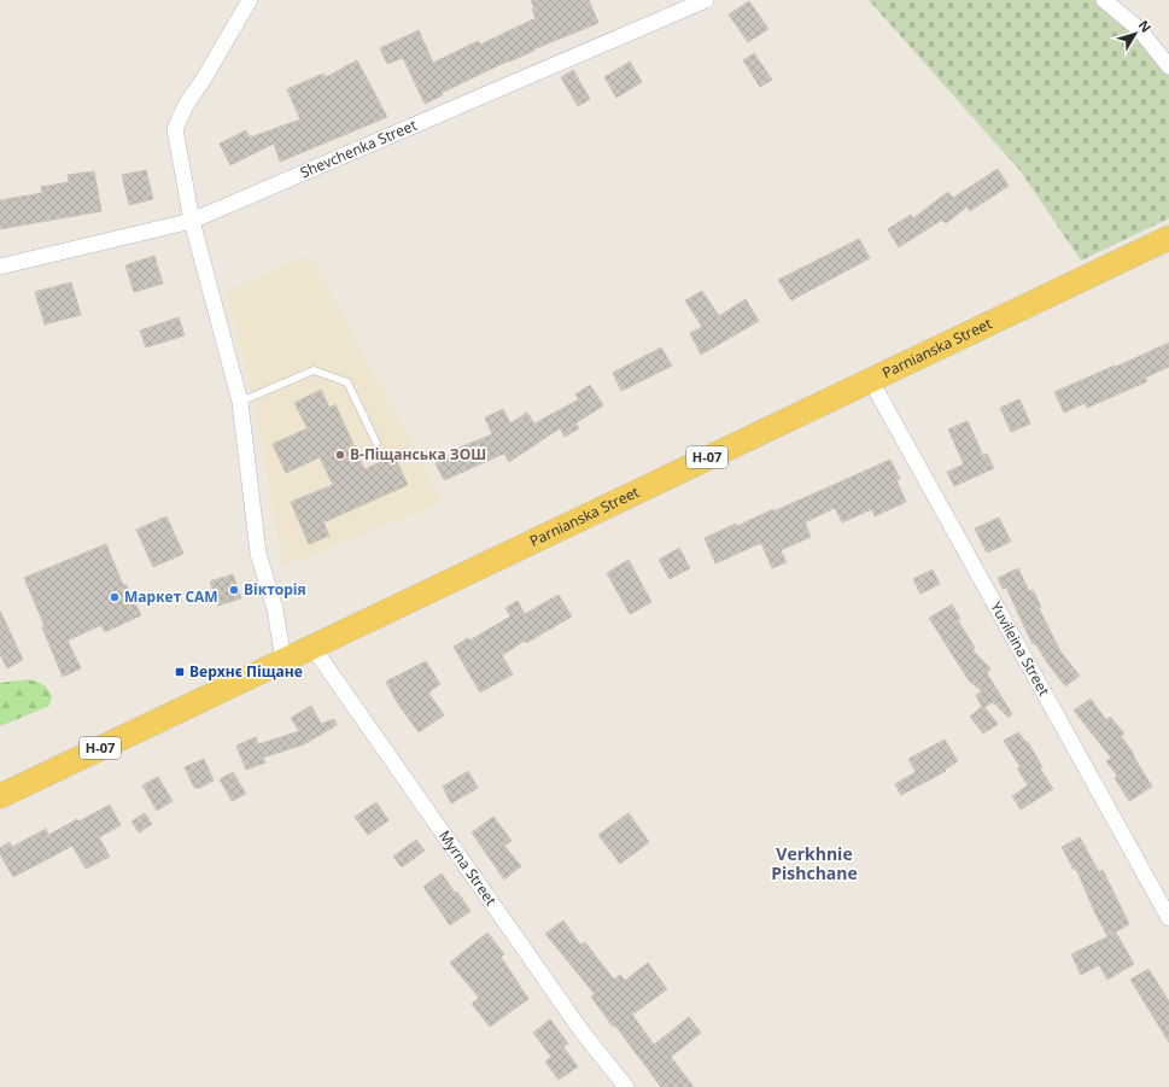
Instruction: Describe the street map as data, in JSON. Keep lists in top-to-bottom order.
{
  "streets": {
    "main road": ["Parnianska Street", "Н-07"],
    "street": ["Shevchenka Street", "Yuvileina Street", "Myrna Street"]
  },
  "crossings": [
    ["Parnianska Street", "Yuvileina Street"],
    ["Parnianska Street", "Myrna Street"]
  ],
  "districts": ["Verkhnie Pishchane"],
  "places": {
    "other": ["В-Піщанська ЗОШ", "Вікторія", "Маркет САМ"],
    "transit": ["Верхнє Піщане"]
  },
  "north": "top right"
}
